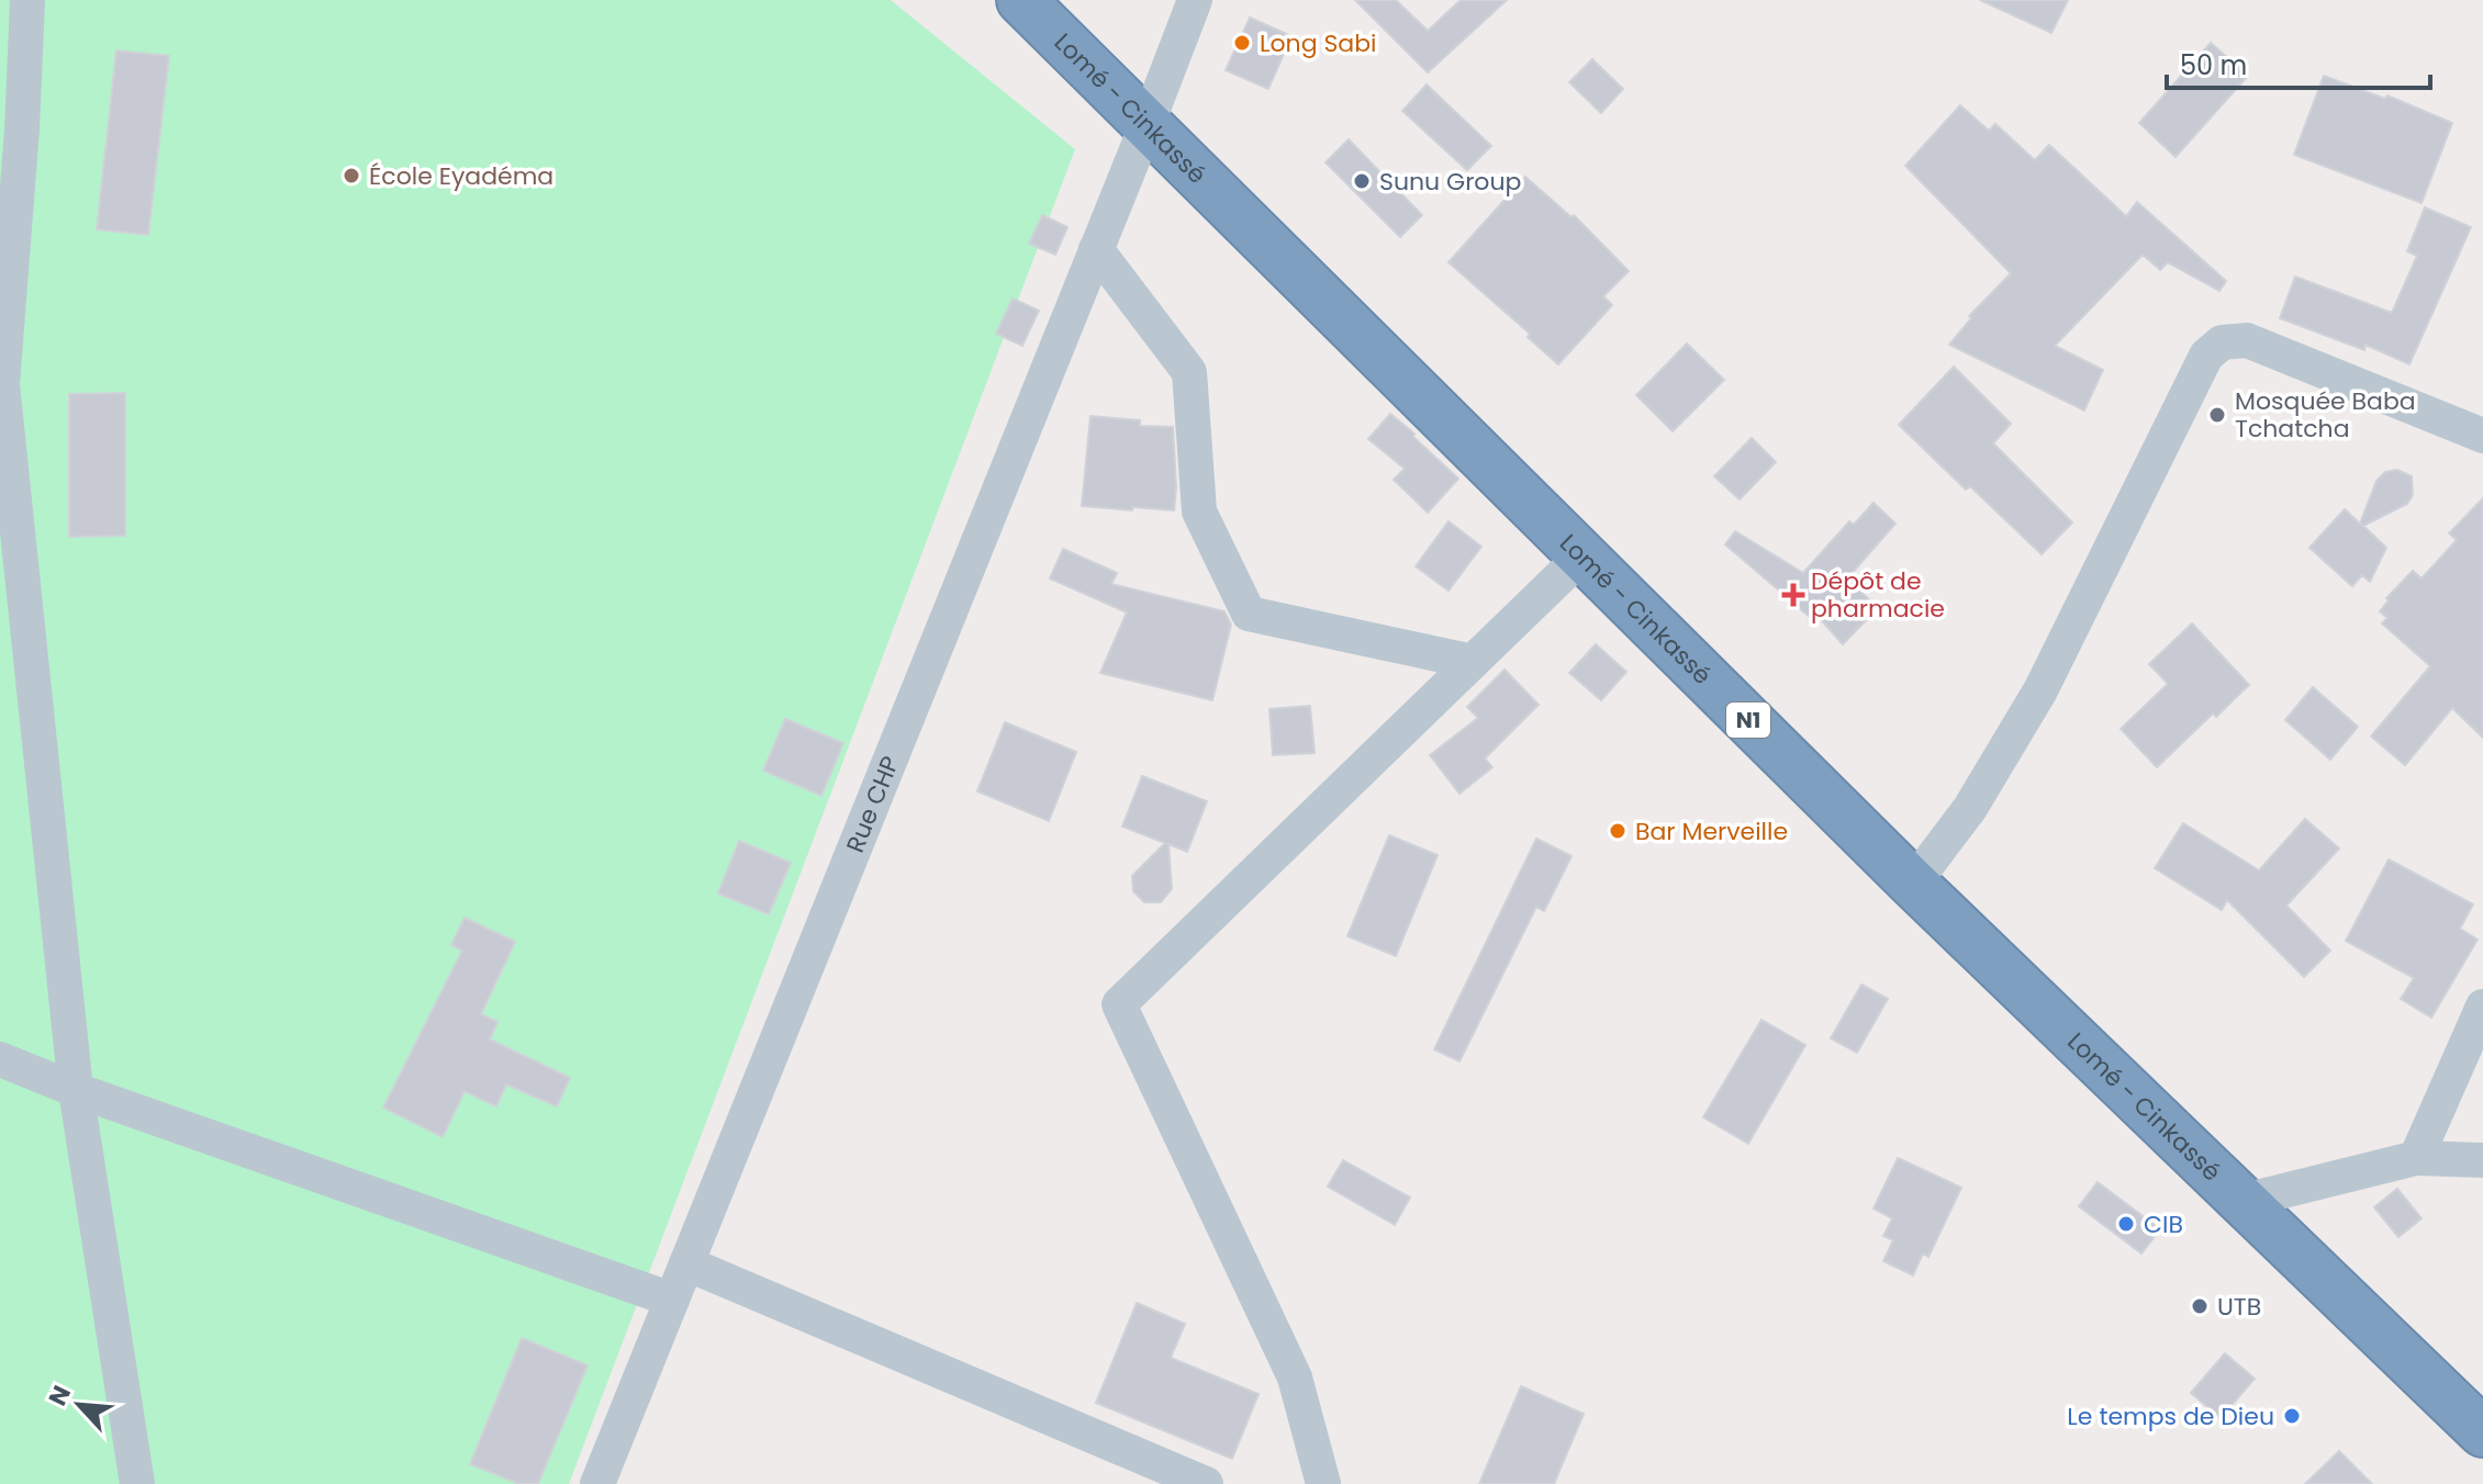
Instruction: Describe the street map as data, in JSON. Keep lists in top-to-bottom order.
{
  "streets": {
    "highway": ["Lomé - Cinkassé", "N1"],
    "street": ["Rue CHP"]
  },
  "crossings": [
    ["Lomé - Cinkassé", "Rue CHP"]
  ],
  "places": {
    "other": [
      "Long Sabi",
      "École Eyadéma",
      "Sunu Group",
      "Mosquée Baba Tchatcha",
      "Bar Merveille",
      "CIB",
      "UTB",
      "Le temps de Dieu"
    ],
    "health": ["Dépôt de pharmacie"]
  },
  "scale_bar": "50 m",
  "north": "top left"
}
